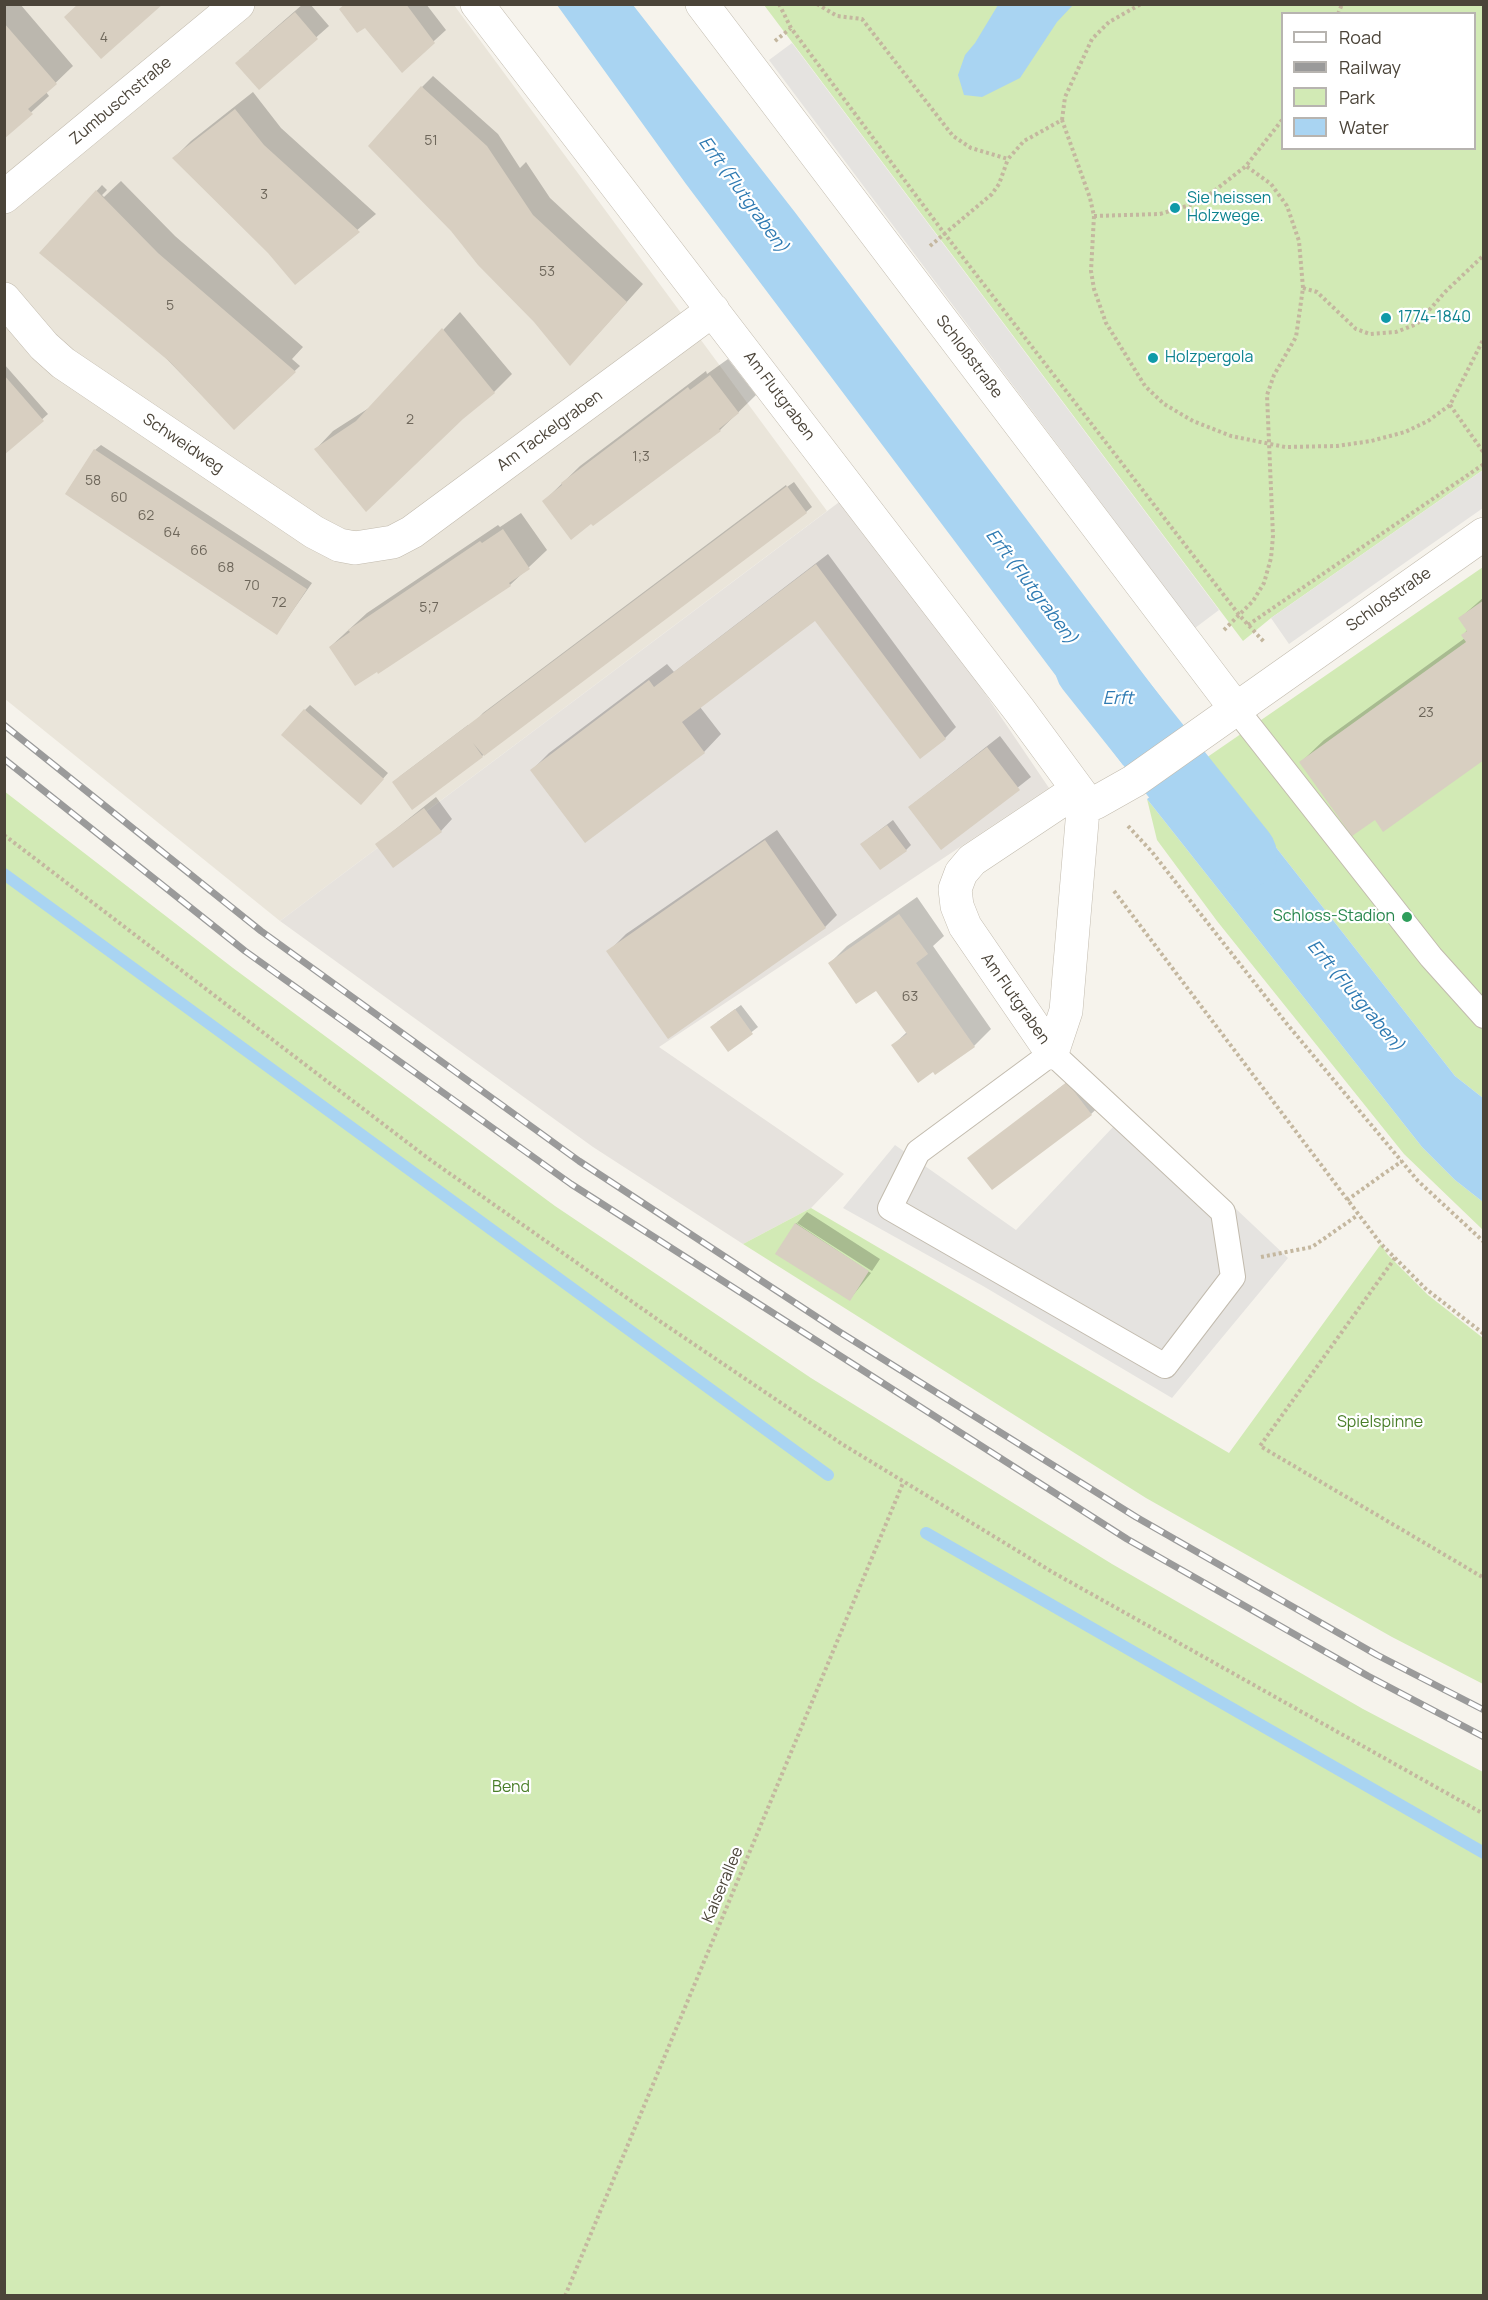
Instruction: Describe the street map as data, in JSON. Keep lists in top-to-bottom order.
{
  "streets": {
    "street": [
      "Zumbuschstraße",
      "Schloßstraße",
      "Am Flutgraben",
      "Am Tackelgraben",
      "Schweidweg"
    ],
    "path": ["Kaiserallee"]
  },
  "crossings": [
    ["Schloßstraße", "Am Flutgraben"],
    ["Am Flutgraben", "Am Tackelgraben"],
    ["Am Tackelgraben", "Schweidweg"]
  ],
  "water": ["Erft (Flutgraben)", "Erft"],
  "parks": ["Spielspinne", "Bend"],
  "places": [
    "Sie heissen Holzwege.",
    "1774-1840",
    "Holzpergola",
    "Schloss-Stadion"
  ],
  "house_numbers": [
    "4",
    "51",
    "3",
    "53",
    "5",
    "2",
    "1;3",
    "58",
    "60",
    "62",
    "64",
    "66",
    "68",
    "70",
    "72",
    "5;7",
    "23",
    "63"
  ],
  "legend": [
    "Road",
    "Railway",
    "Park",
    "Water"
  ]
}
